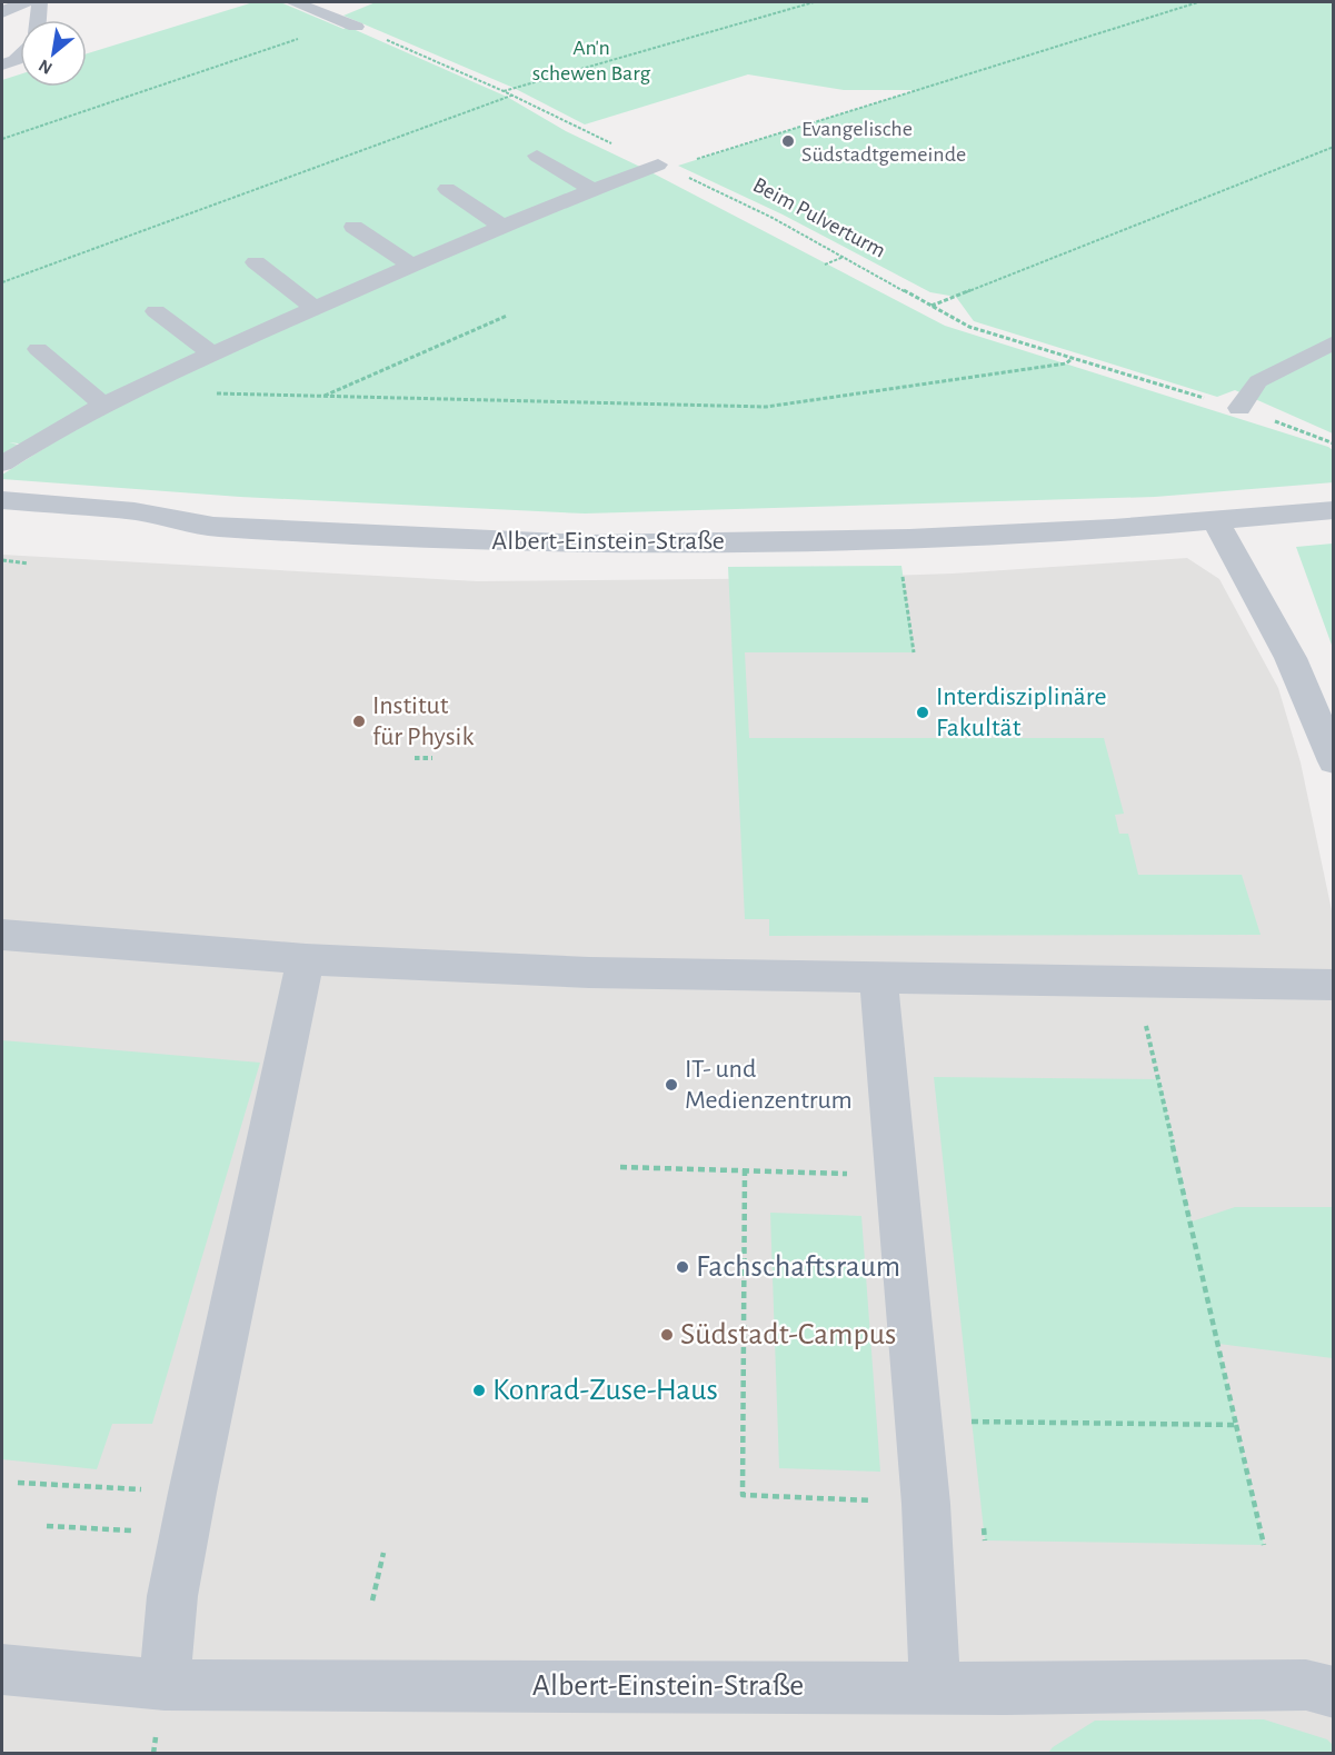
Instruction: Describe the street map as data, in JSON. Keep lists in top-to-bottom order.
{
  "streets": {
    "street": ["Albert-Einstein-Straße"],
    "path": ["Beim Pulverturm"]
  },
  "parks": ["An'n schewen Barg"],
  "places": [
    "Evangelische Südstadtgemeinde",
    "Interdisziplinäre Fakultät",
    "Institut für Physik",
    "IT- und Medienzentrum",
    "Fachschaftsraum",
    "Südstadt-Campus",
    "Konrad-Zuse-Haus"
  ],
  "north": "bottom left"
}
